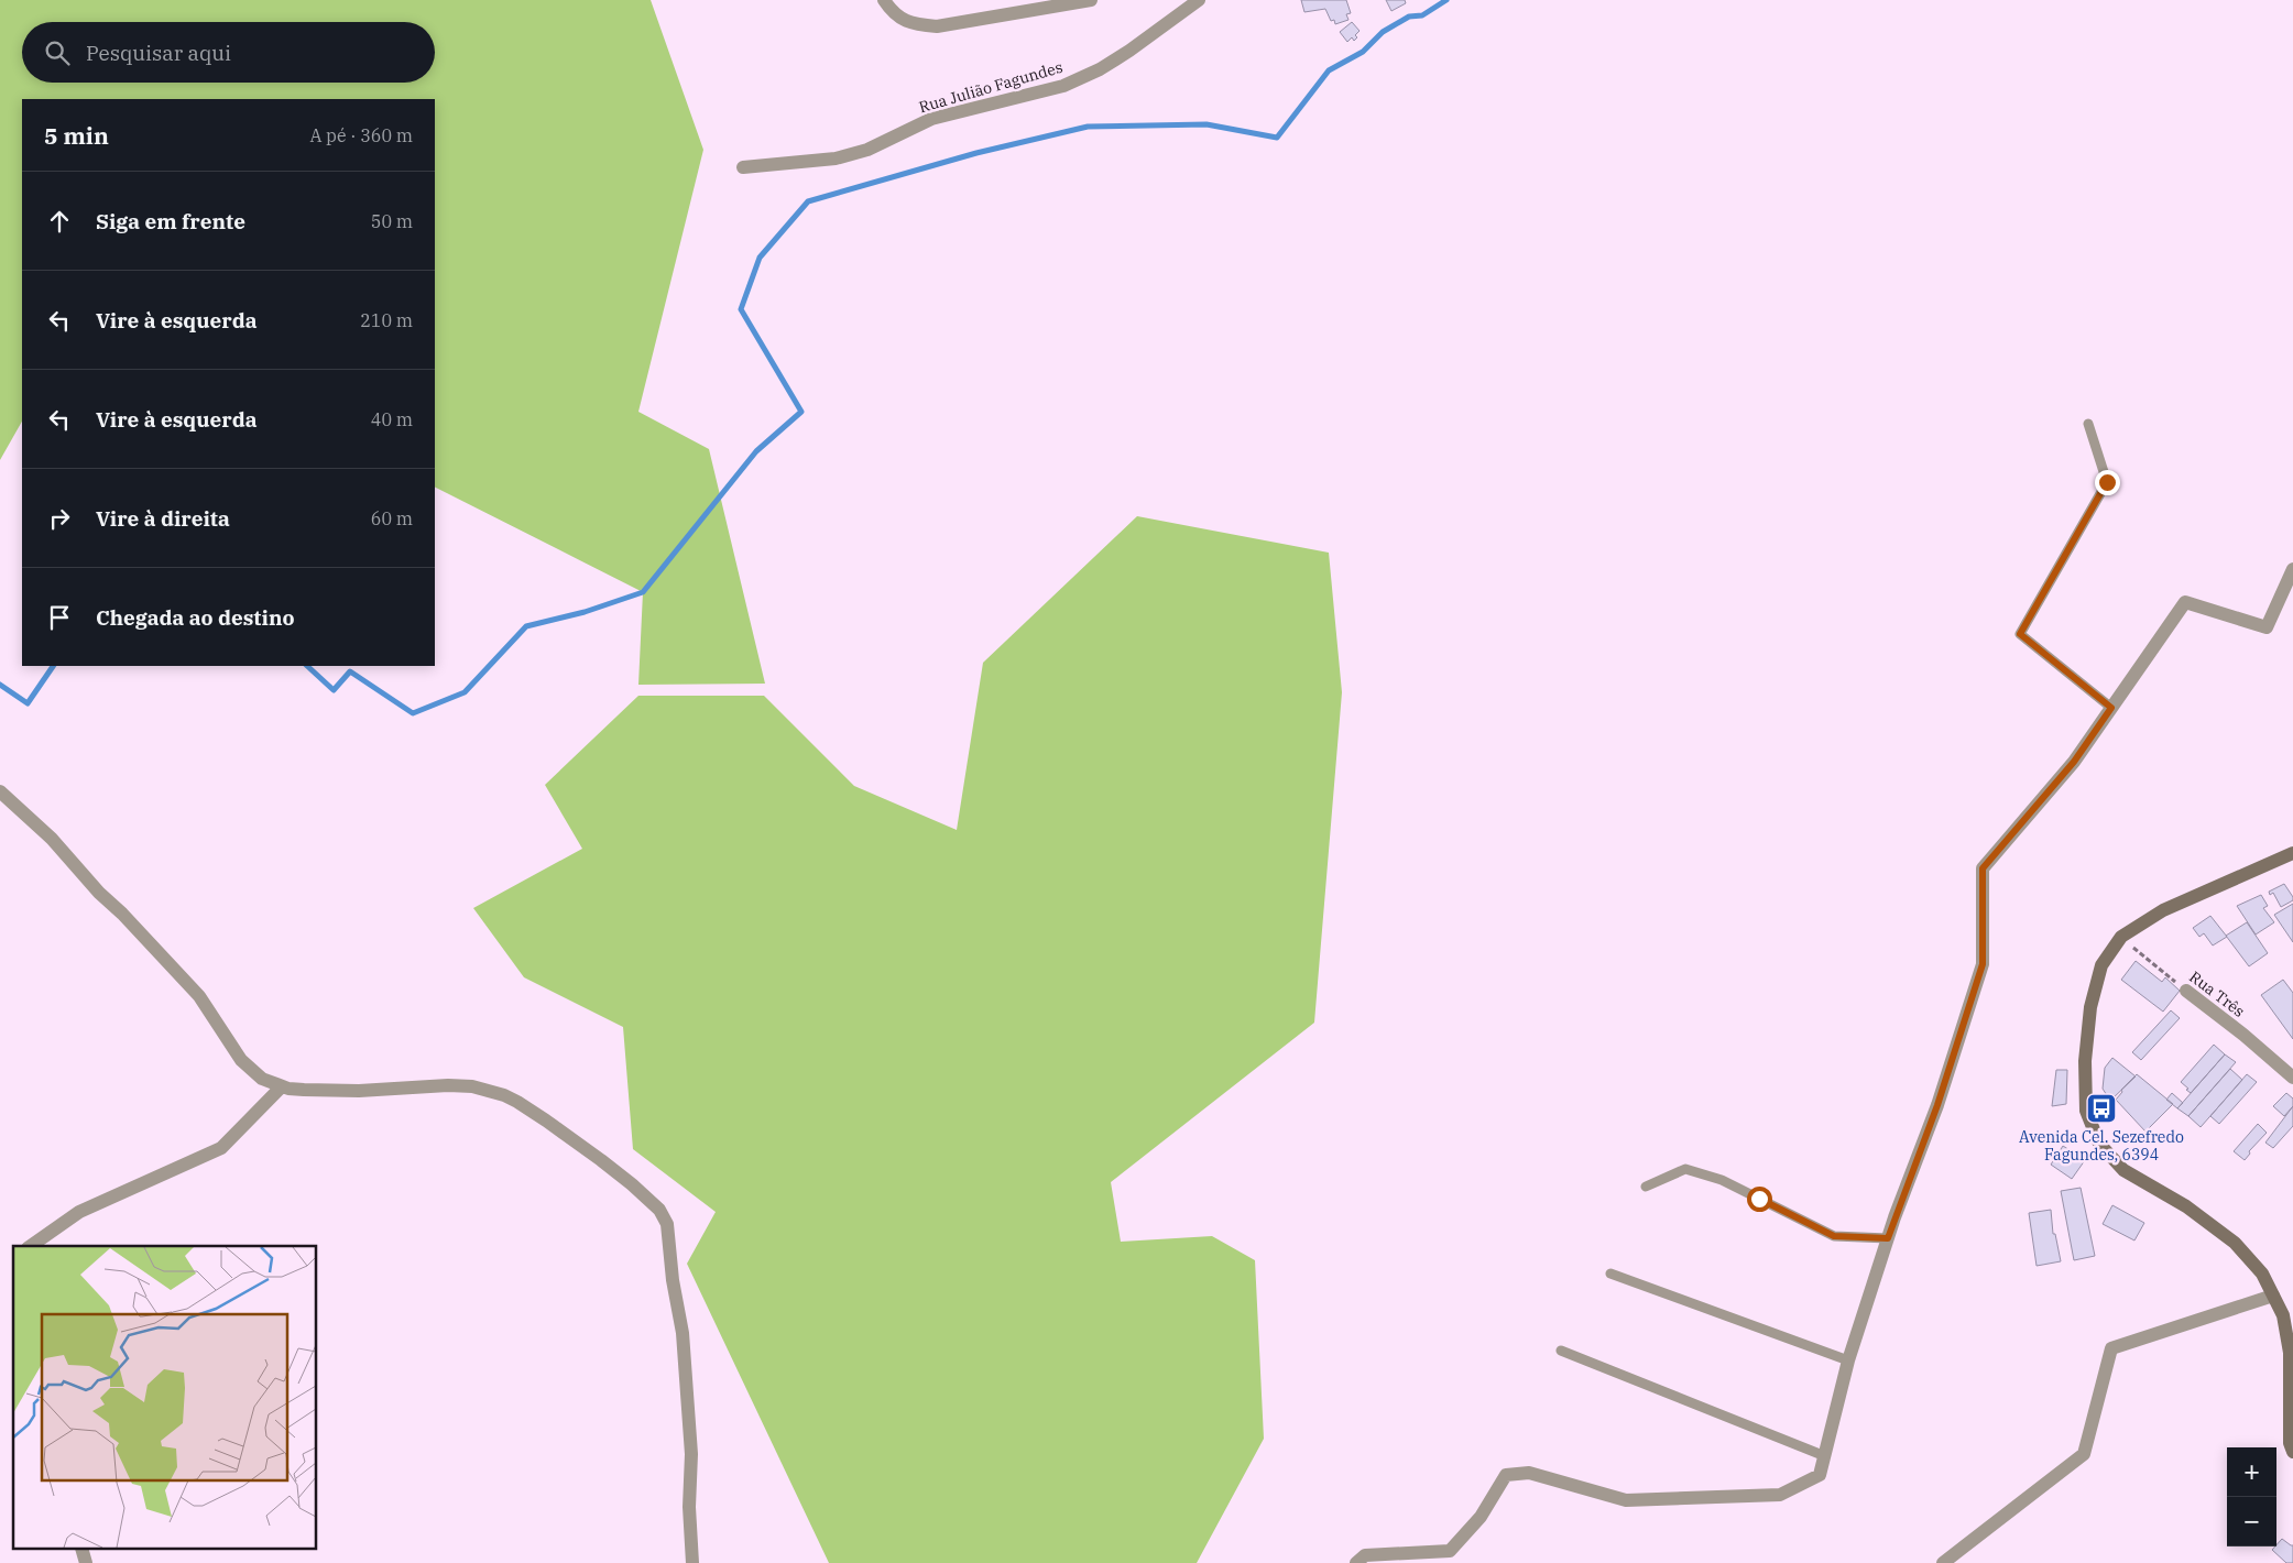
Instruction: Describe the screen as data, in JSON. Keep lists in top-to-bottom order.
{
  "streets": {
    "street": ["Rua Julião Fagundes", "Rua Três"]
  },
  "places": {
    "bus stop": ["Avenida Cel. Sezefredo Fagundes, 6394"]
  },
  "page": {
    "search": "Pesquisar aqui",
    "heading": ["5 min", "A pé · 360 m"],
    "list": [
      ["Siga em frente", "50 m"],
      ["Vire à esquerda", "210 m"],
      ["Vire à esquerda", "40 m"],
      ["Vire à direita", "60 m"],
      "Chegada ao destino"
    ],
    "map_buttons": ["+", "−"]
  }
}
